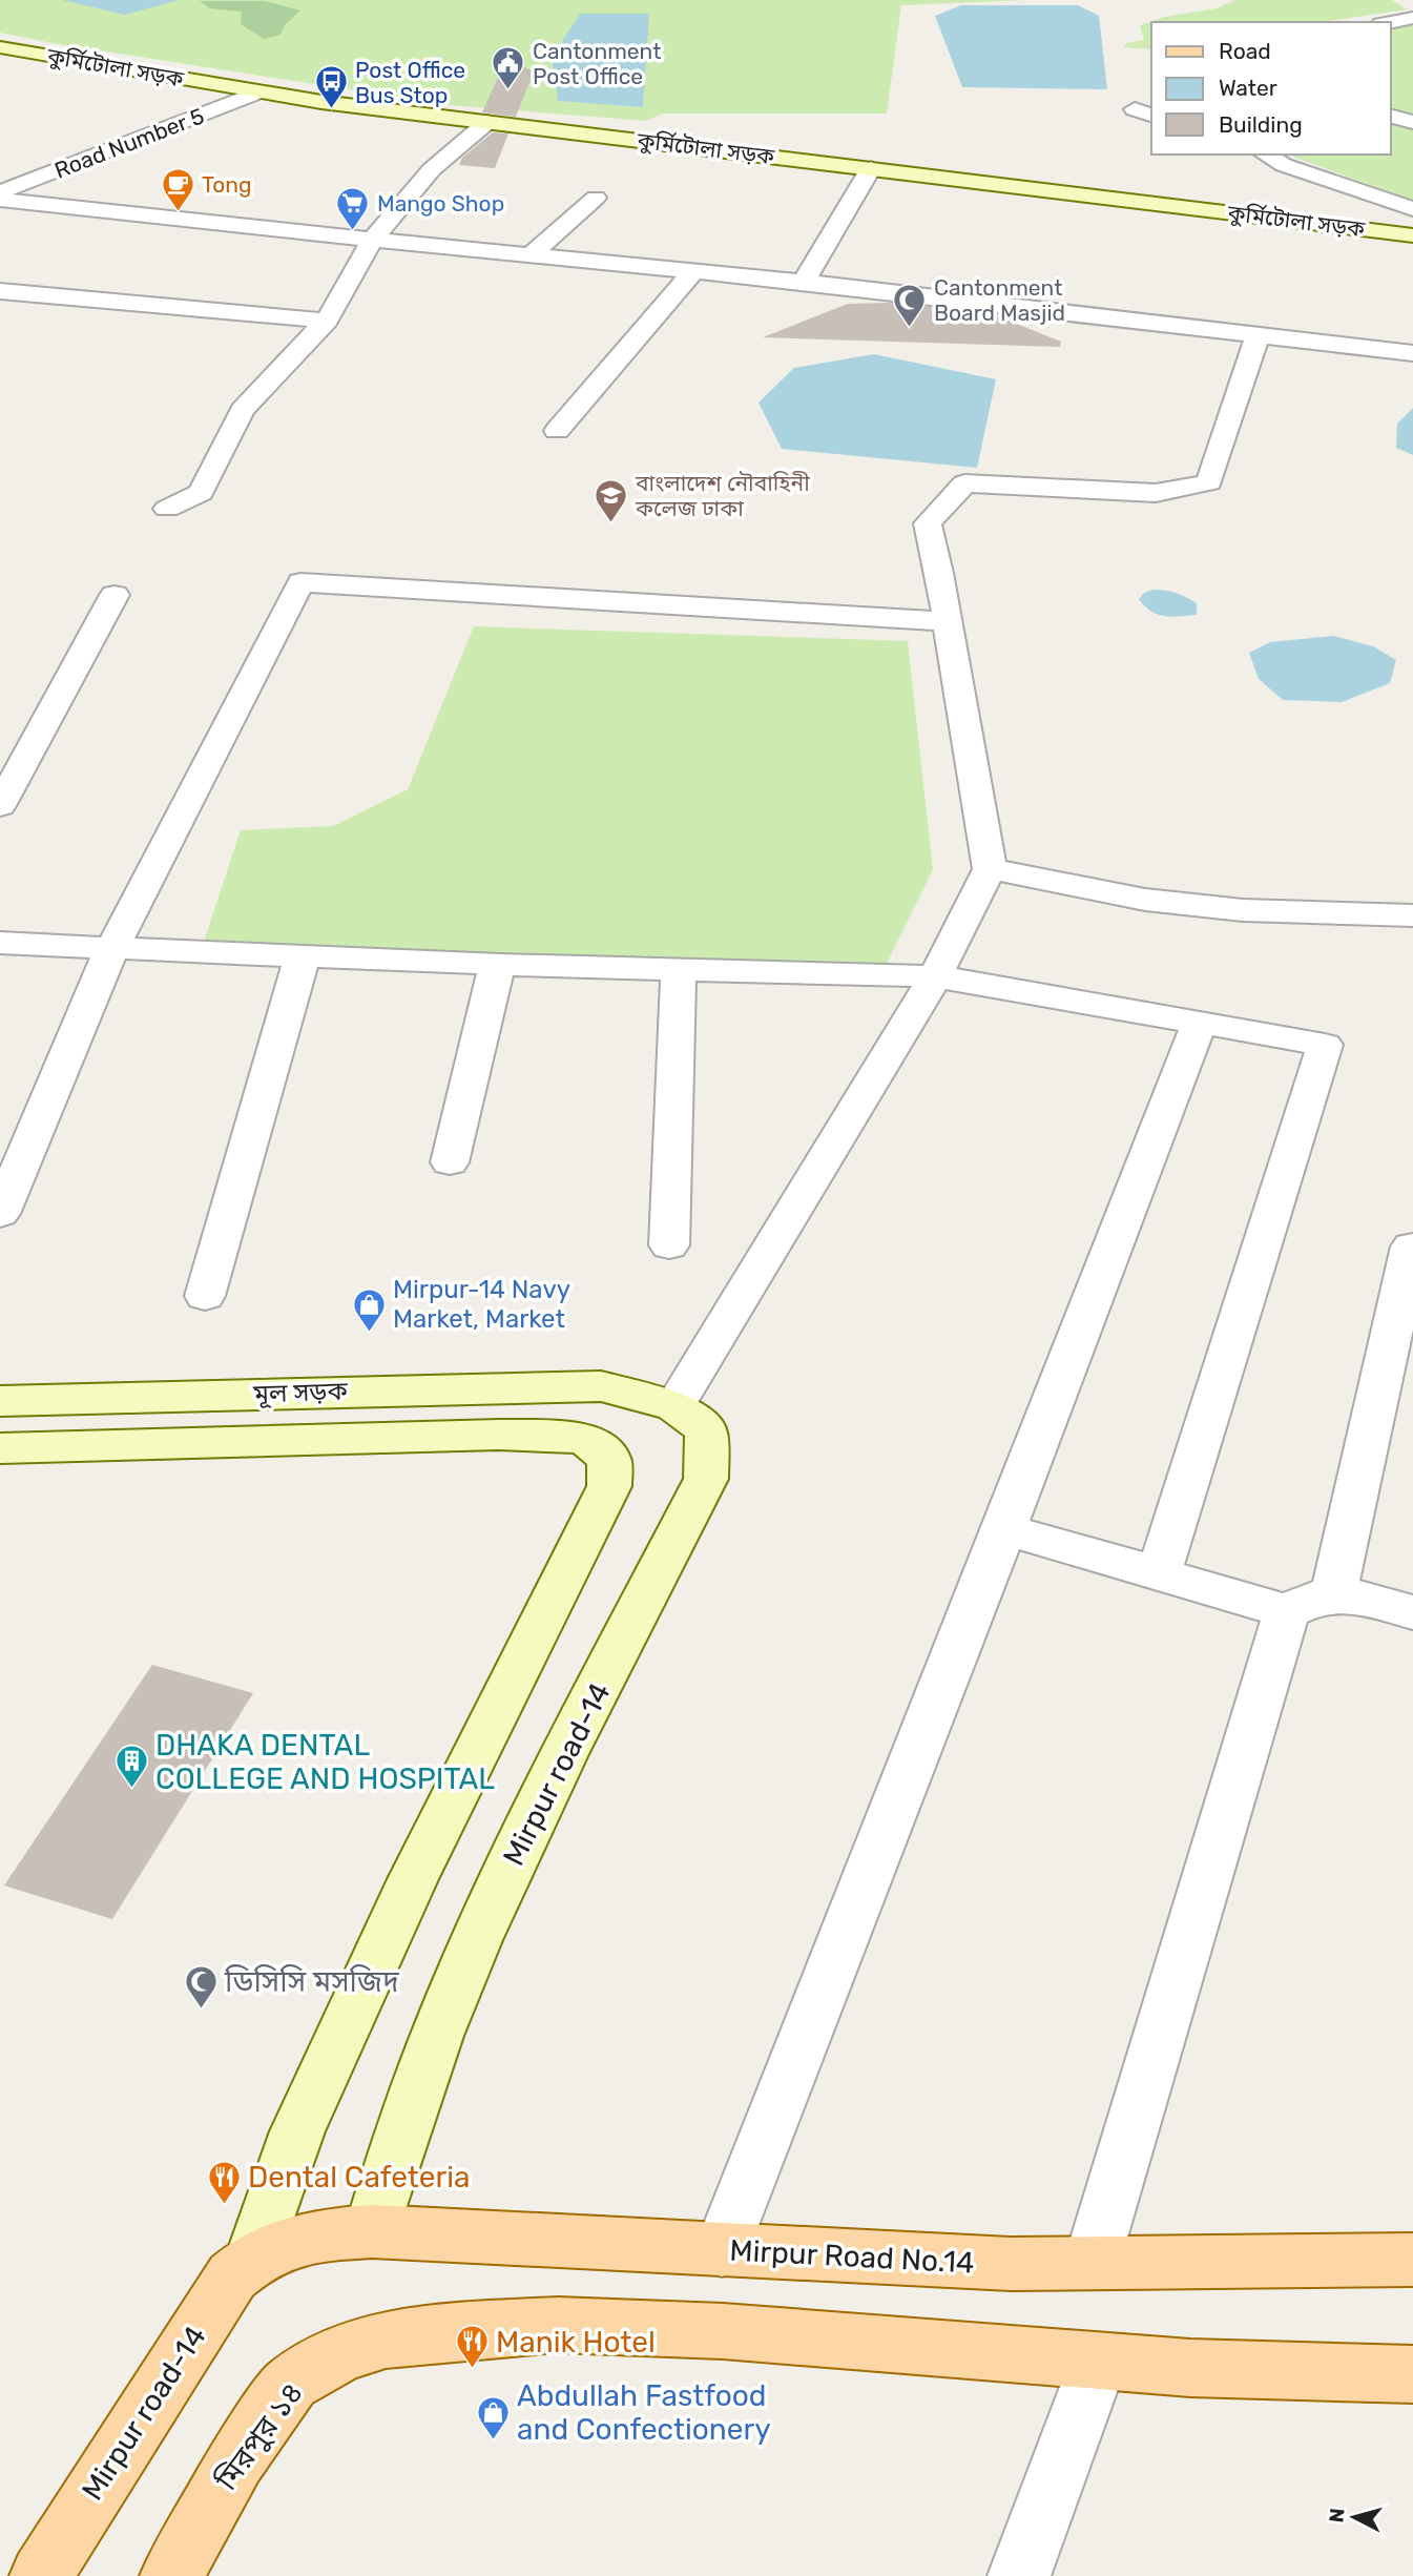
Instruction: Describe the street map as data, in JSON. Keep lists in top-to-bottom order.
{
  "streets": {
    "main road": [
      "কুর্মিটোলা সড়ক",
      "মূল সড়ক",
      "Mirpur road-14",
      "Mirpur Road No.14",
      "মিরপুর ১৪"
    ],
    "street": ["Road Number 5"]
  },
  "crossings": [
    ["কুর্মিটোলা সড়ক", "Road Number 5"],
    ["মূল সড়ক", "Mirpur road-14"],
    ["Mirpur road-14", "Mirpur Road No.14"]
  ],
  "places": {
    "public building": ["Cantonment Post Office"],
    "bus stop": ["Post Office Bus Stop"],
    "cafe": ["Tong"],
    "supermarket": ["Mango Shop"],
    "mosque": ["Cantonment Board Masjid", "ডিসিসি মসজিদ"],
    "school or university": ["বাংলাদেশ নৌবাহিনী কলেজ ঢাকা"],
    "shop": ["Mirpur-14 Navy Market, Market", "Abdullah Fastfood and Confectionery"],
    "building": ["DHAKA DENTAL COLLEGE AND HOSPITAL"],
    "restaurant": ["Dental Cafeteria", "Manik Hotel"]
  },
  "legend": ["Road", "Water", "Building"],
  "north": "left"
}
